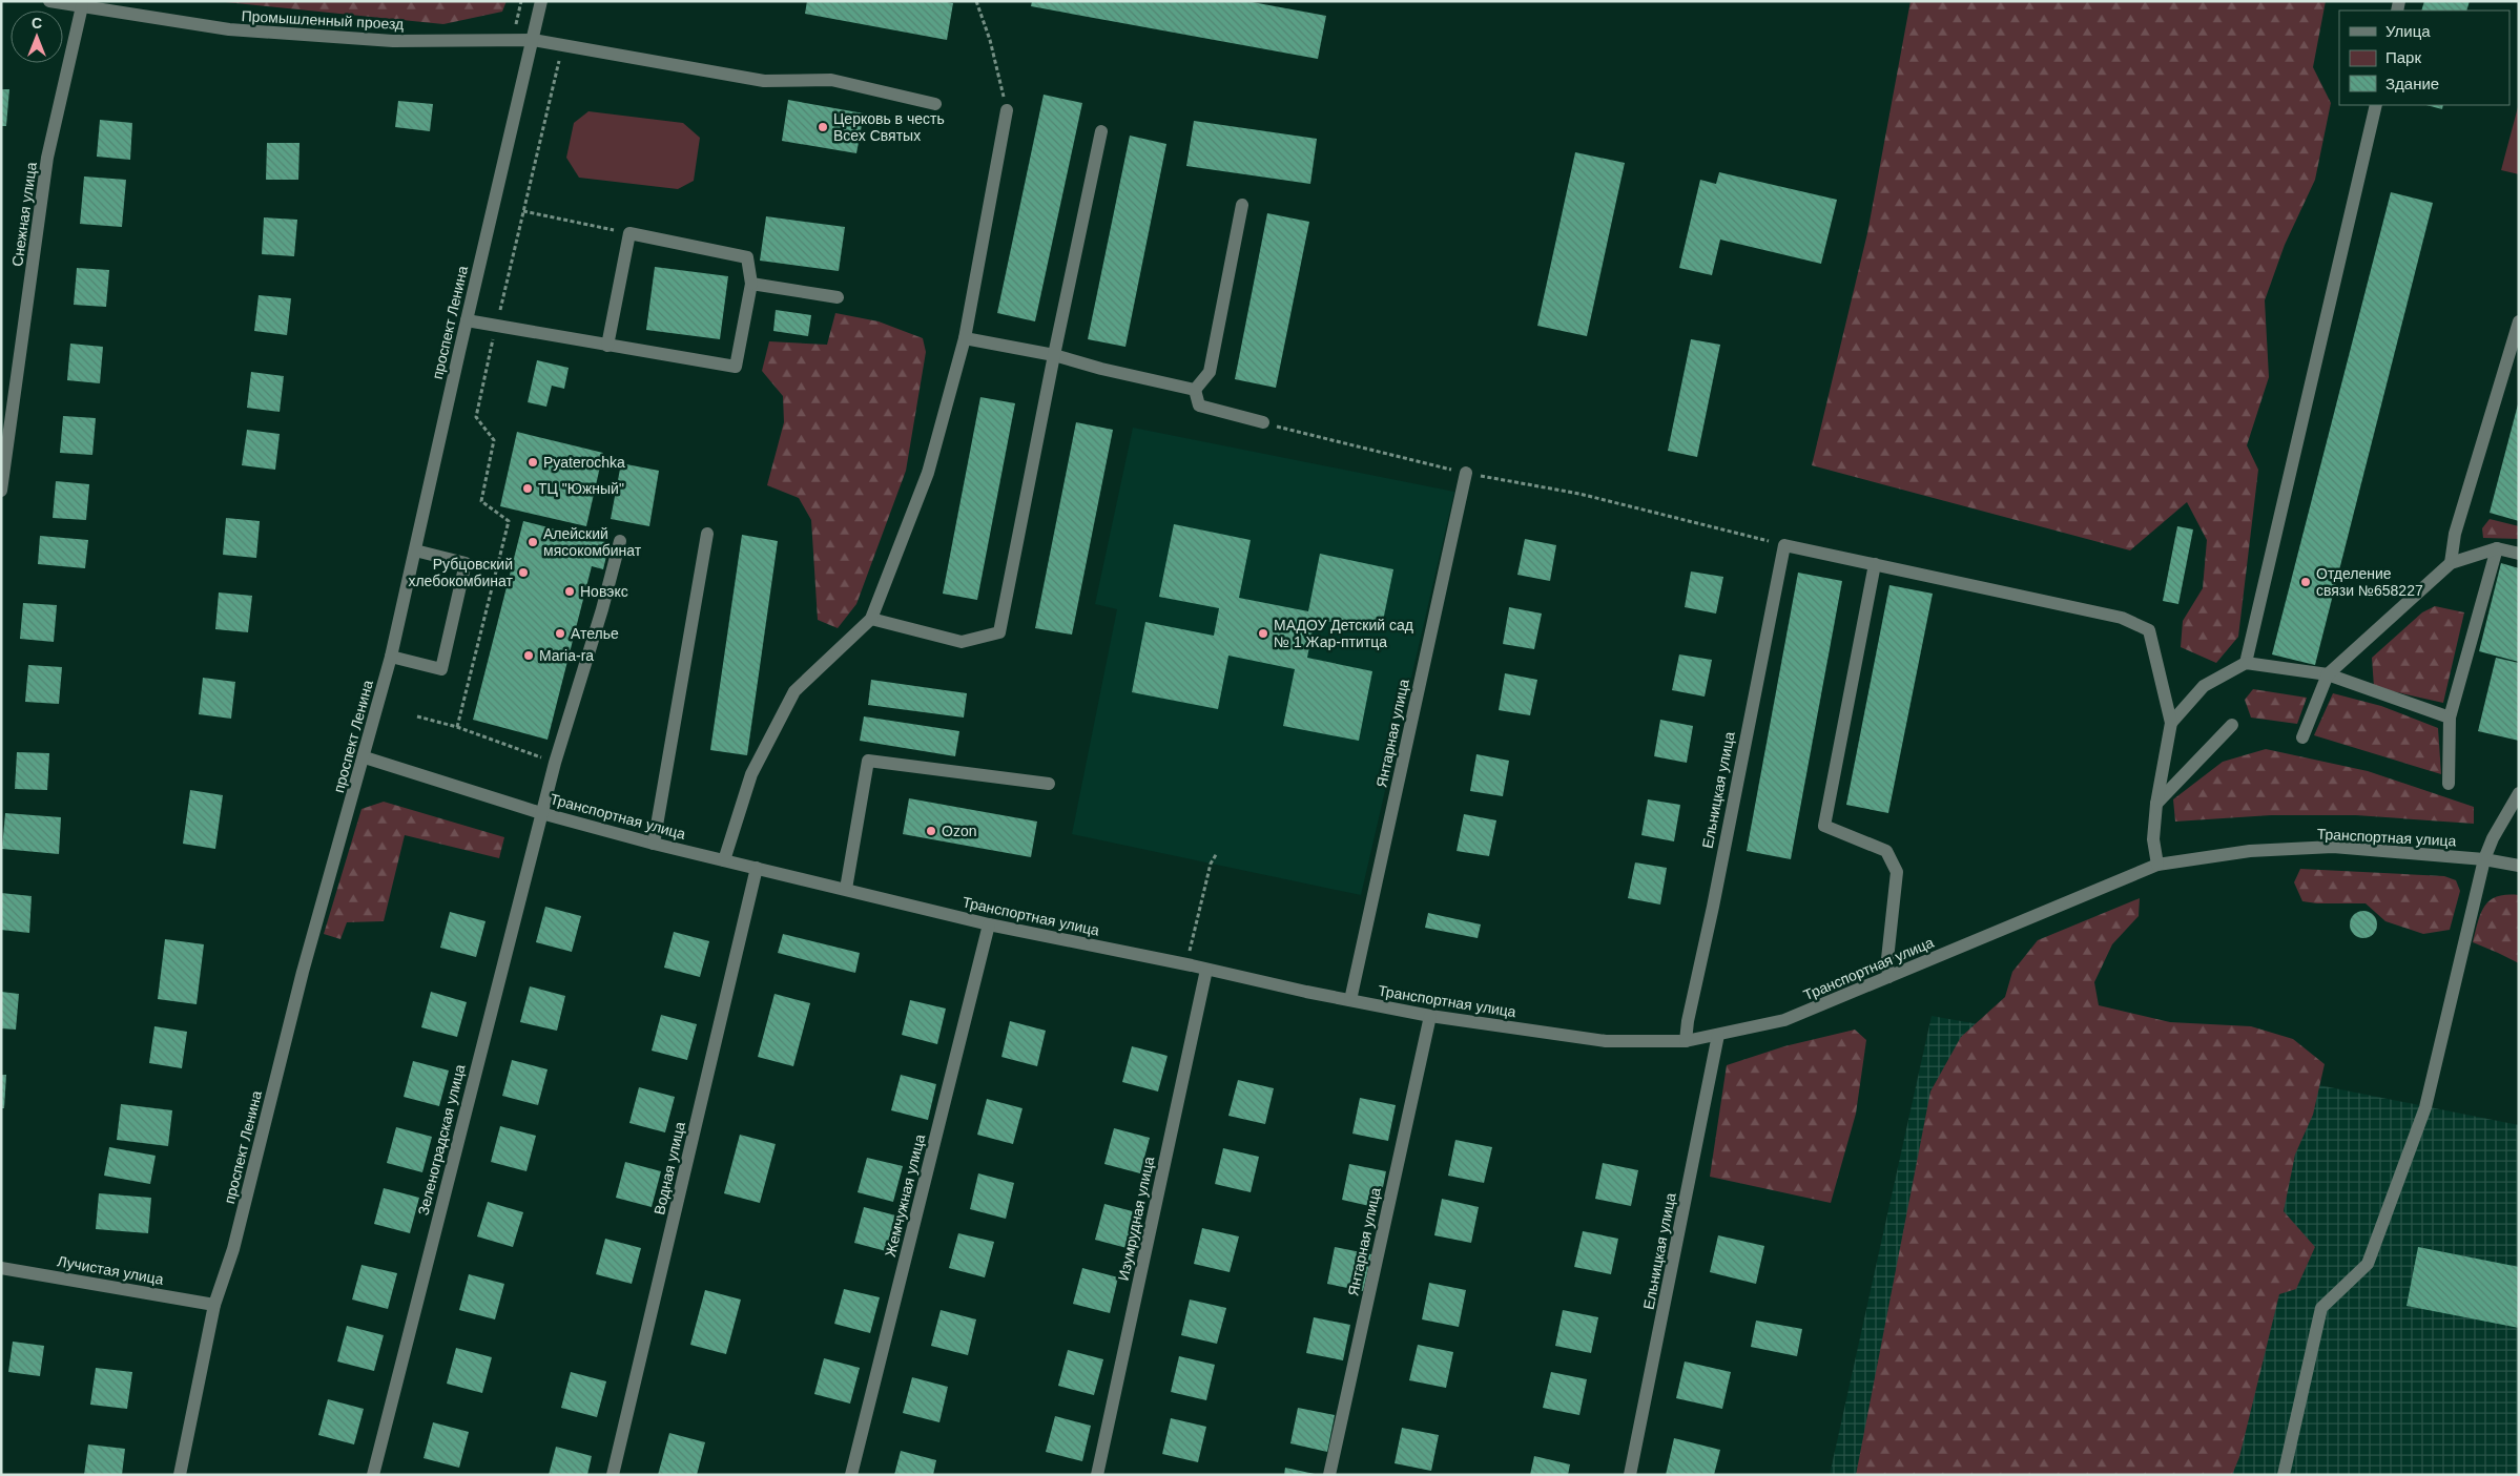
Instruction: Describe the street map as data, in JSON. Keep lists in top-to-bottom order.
{
  "streets": {
    "street": [
      "Промышленный проезд",
      "Снежная улица",
      "проспект Ленина",
      "Янтарная улица",
      "Ельницкая улица",
      "Транспортная улица",
      "Зеленоградская улица",
      "Водная улица",
      "Жемчужная улица",
      "Изумрудная улица",
      "Лучистая улица"
    ]
  },
  "crossings": [
    ["Промышленный проезд", "Снежная улица"],
    ["Промышленный проезд", "проспект Ленина"],
    ["проспект Ленина", "Транспортная улица"],
    ["проспект Ленина", "Лучистая улица"],
    ["Янтарная улица", "Транспортная улица"],
    ["Ельницкая улица", "Транспортная улица"],
    ["Транспортная улица", "Зеленоградская улица"],
    ["Транспортная улица", "Водная улица"],
    ["Транспортная улица", "Жемчужная улица"],
    ["Транспортная улица", "Изумрудная улица"]
  ],
  "places": [
    "Церковь в честь Всех Святых",
    "Pyaterochka",
    "ТЦ \"Южный\"",
    "Алейский мясокомбинат",
    "Рубцовский хлебокомбинат",
    "Отделение связи №658227",
    "Новэкс",
    "Ателье",
    "МАДОУ Детский сад № 1 Жар-птитца",
    "Maria-ra",
    "Ozon"
  ],
  "legend": ["Улица", "Парк", "Здание"],
  "north": "top"
}
